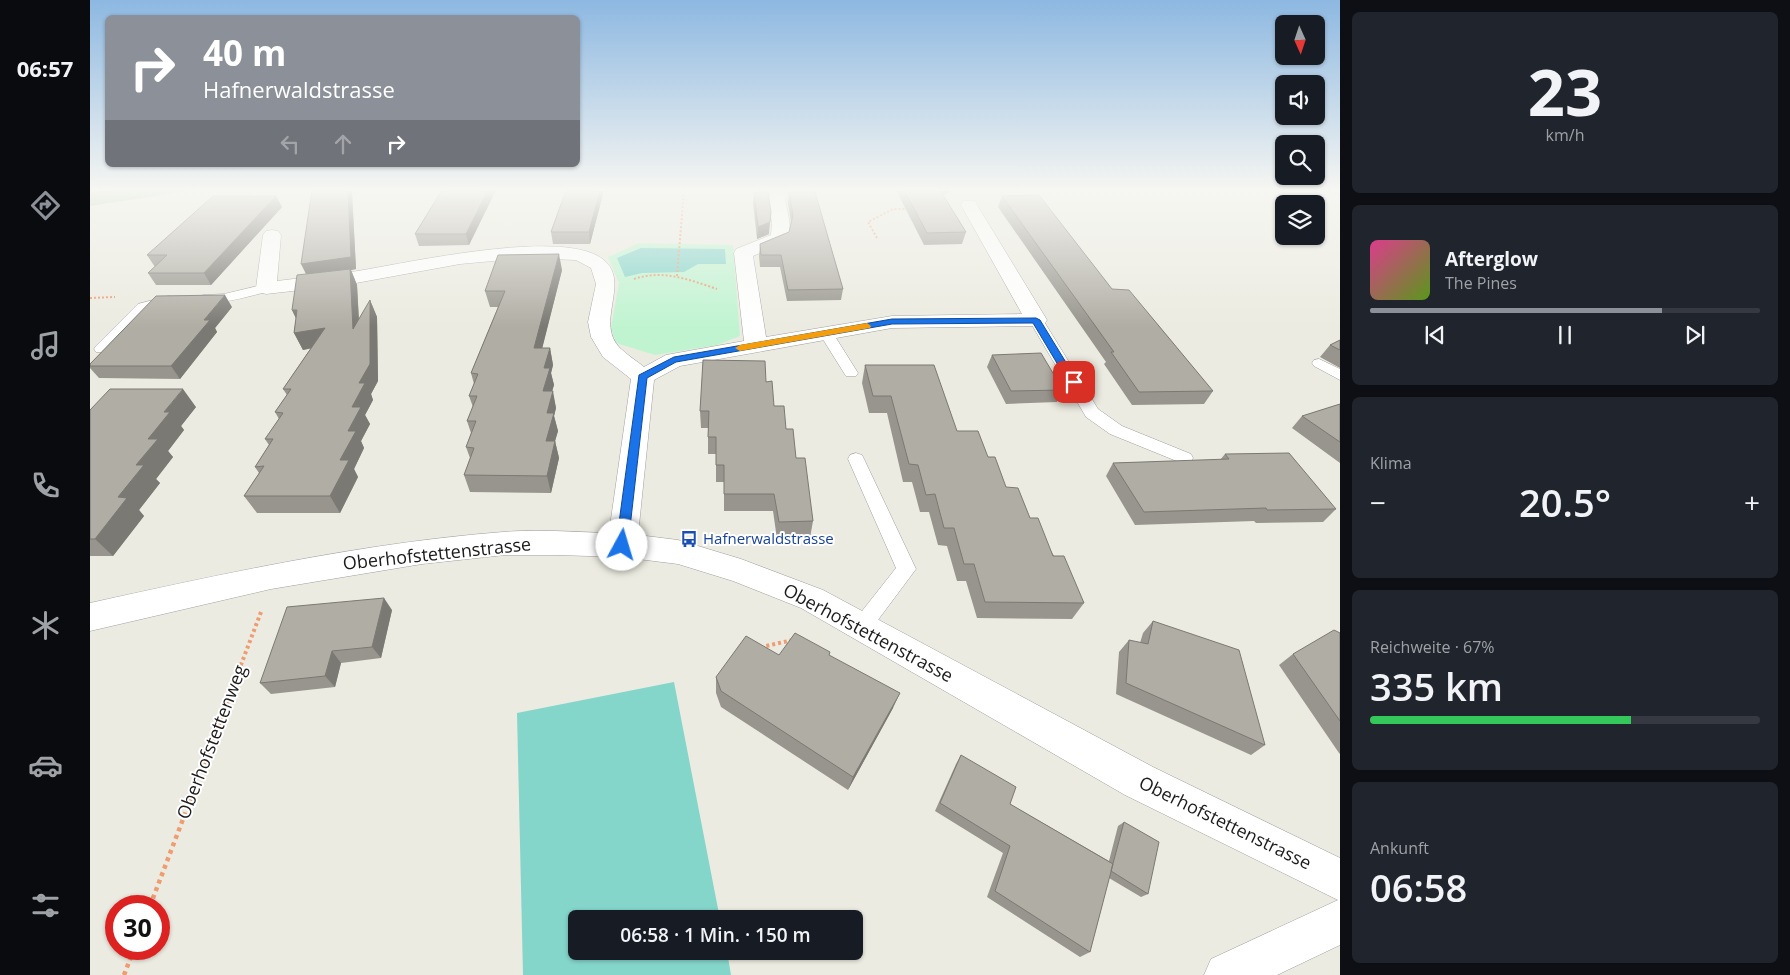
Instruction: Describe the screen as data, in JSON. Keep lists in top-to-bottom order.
{
  "streets": {
    "street": ["Oberhofstettenstrasse"],
    "path": ["Oberhofstettenweg"]
  },
  "crossings": [
    ["Oberhofstettenstrasse", "Oberhofstettenweg"]
  ],
  "places": {
    "bus stop": ["Hafnerwaldstrasse"]
  },
  "north": "bottom",
  "page": {
    "tabs": "06:57",
    "tile": [
      ["23", "km/h"],
      "Klima",
      ["Reichweite · 67%", "335 km"],
      ["Ankunft", "06:58"]
    ],
    "turn": ["40 m", "Hafnerwaldstrasse"],
    "song": ["Afterglow", "The Pines"],
    "heat": ["−", "20.5°", "+"],
    "limit": "30",
    "trip": "06:58 · 1 Min. · 150 m"
  }
}
